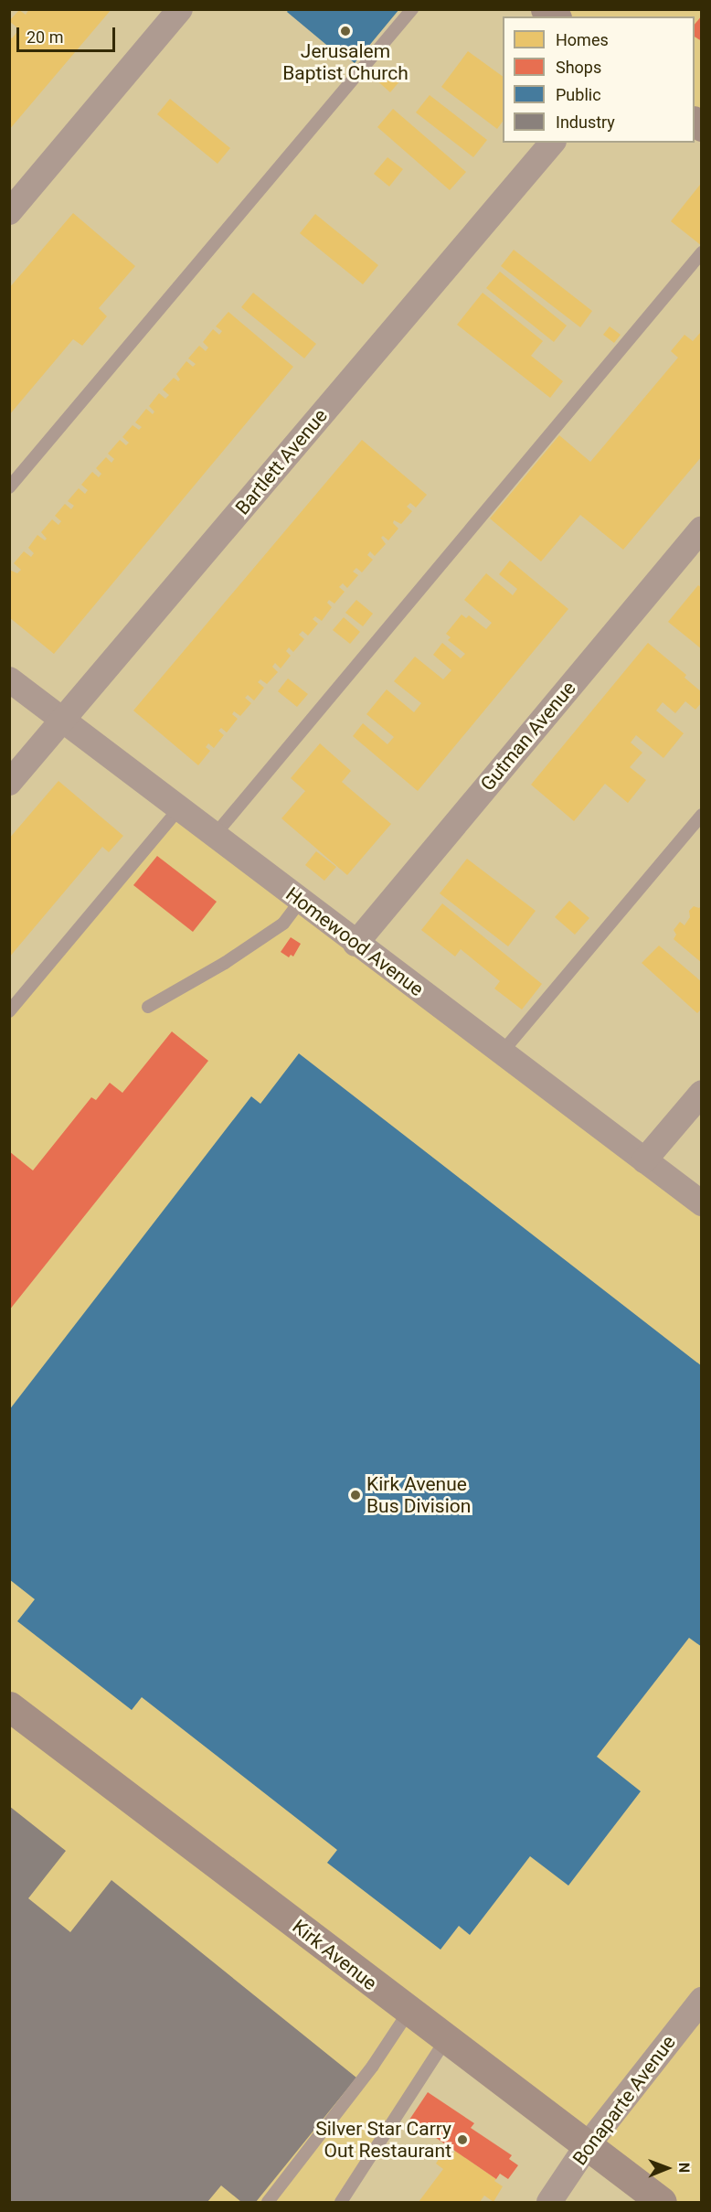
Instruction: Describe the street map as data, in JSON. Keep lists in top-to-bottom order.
{
  "streets": {
    "street": [
      "Bartlett Avenue",
      "Gutman Avenue",
      "Homewood Avenue",
      "Kirk Avenue",
      "Bonaparte Avenue"
    ]
  },
  "crossings": [
    ["Bartlett Avenue", "Homewood Avenue"],
    ["Gutman Avenue", "Homewood Avenue"],
    ["Kirk Avenue", "Bonaparte Avenue"]
  ],
  "places": ["Jerusalem Baptist Church", "Kirk Avenue Bus Division", "Silver Star Carry Out Restaurant"],
  "legend": [
    "Homes",
    "Shops",
    "Public",
    "Industry"
  ],
  "scale_bar": "20 m",
  "north": "right"
}
